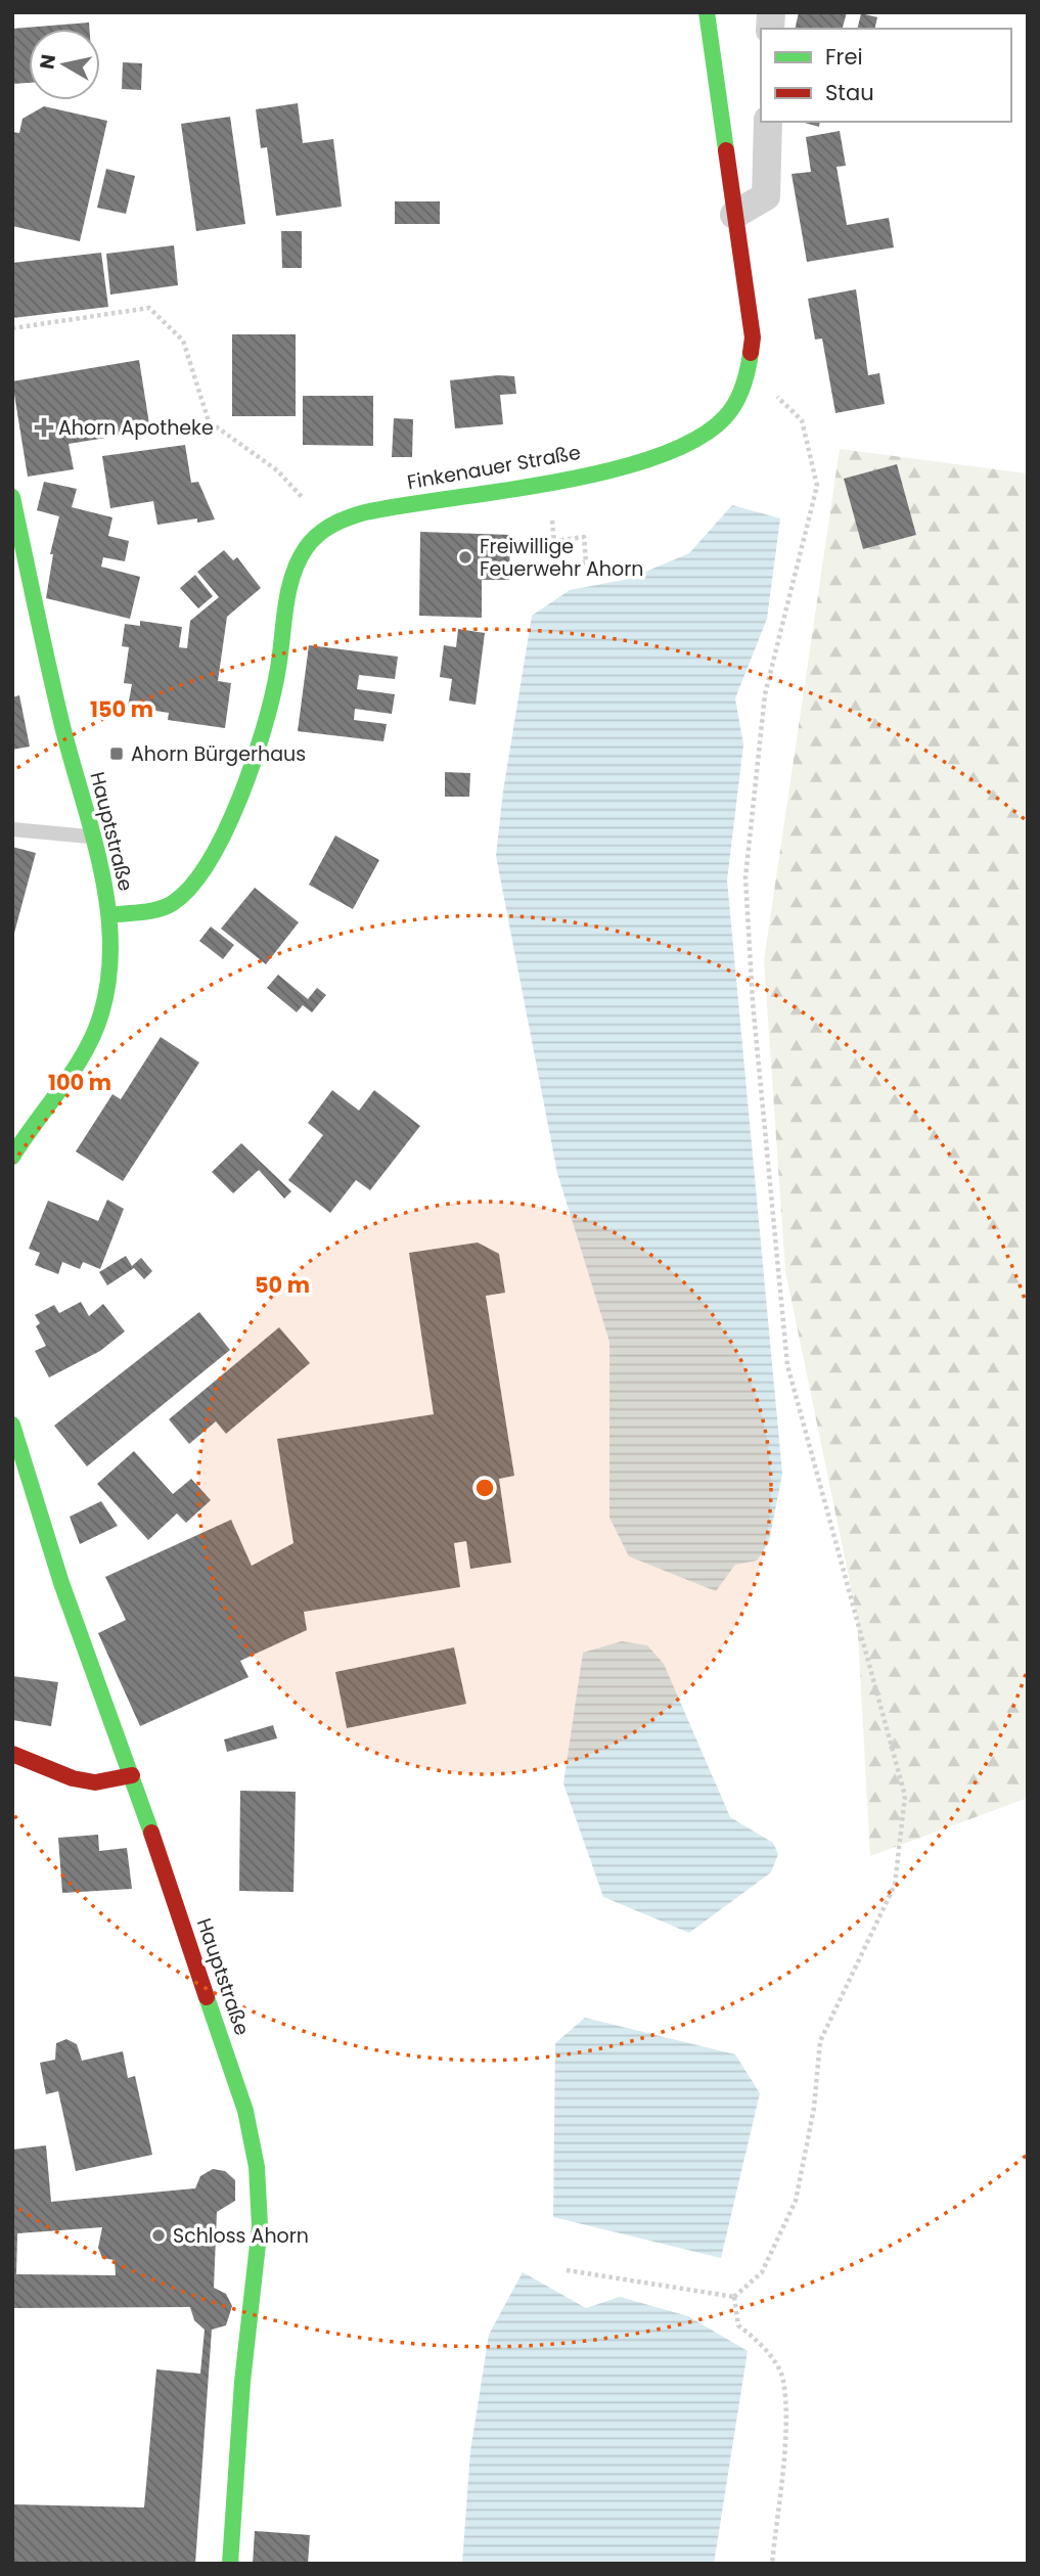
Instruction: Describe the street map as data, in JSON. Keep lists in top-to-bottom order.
{
  "streets": {
    "street": ["Finkenauer Straße", "Hauptstraße"]
  },
  "crossings": [
    ["Finkenauer Straße", "Hauptstraße"]
  ],
  "places": {
    "health": ["Ahorn Apotheke"],
    "other": ["Freiwillige Feuerwehr Ahorn", "Schloss Ahorn"],
    "transit": ["Ahorn Bürgerhaus"]
  },
  "legend": ["Frei", "Stau"],
  "north": "left",
  "rings": ["150 m", "100 m", "50 m"]
}
